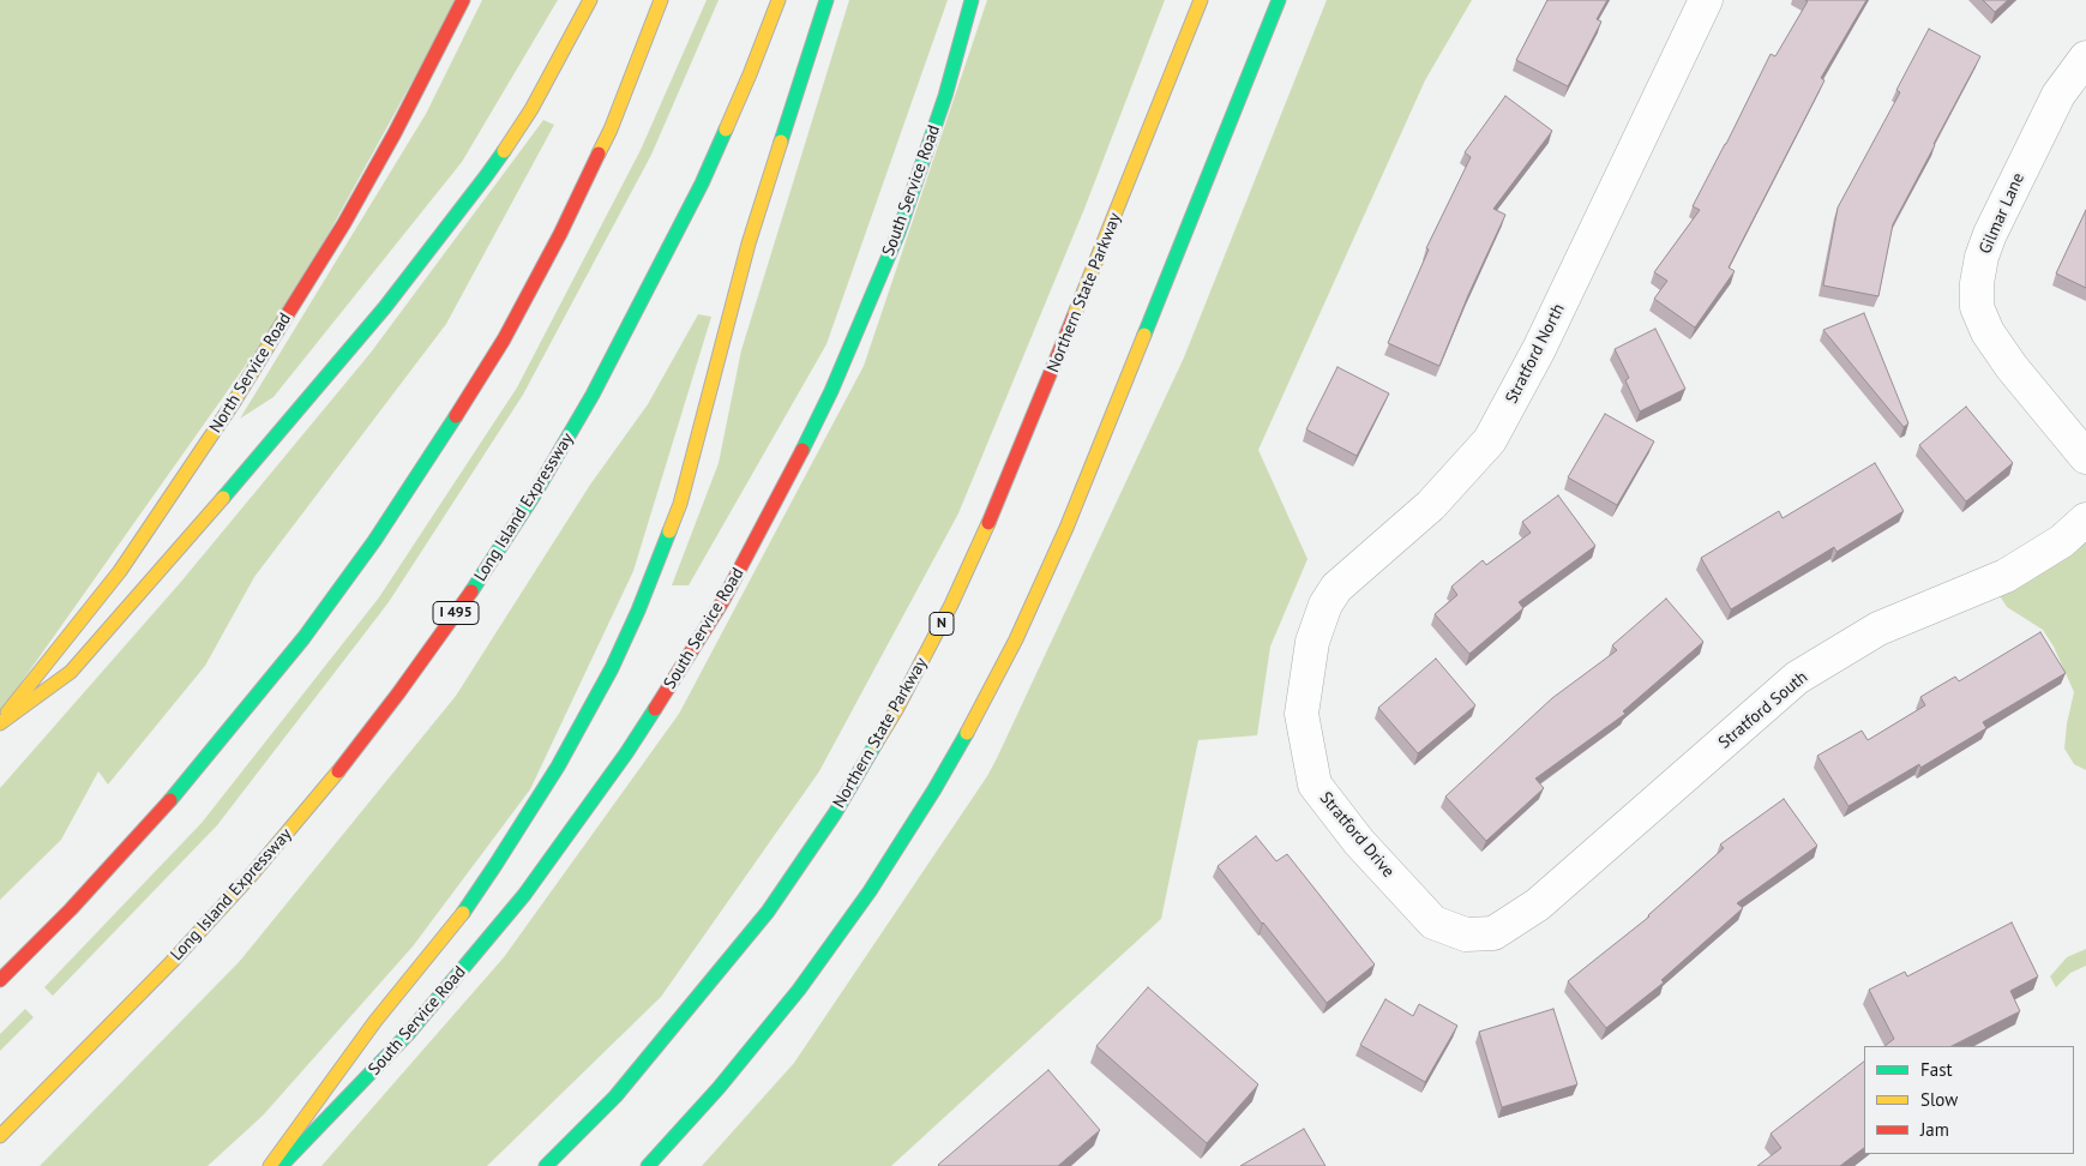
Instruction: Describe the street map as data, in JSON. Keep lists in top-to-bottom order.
{
  "streets": {
    "main road": [
      "South Service Road",
      "Northern State Parkway",
      "North Service Road",
      "Long Island Expressway",
      "I 495",
      "N"
    ],
    "street": [
      "Gilmar Lane",
      "Stratford North",
      "Stratford South",
      "Stratford Drive"
    ]
  },
  "crossings": [
    ["Stratford North", "Stratford Drive"],
    ["Stratford South", "Stratford Drive"]
  ],
  "legend": ["Fast", "Slow", "Jam"]
}
